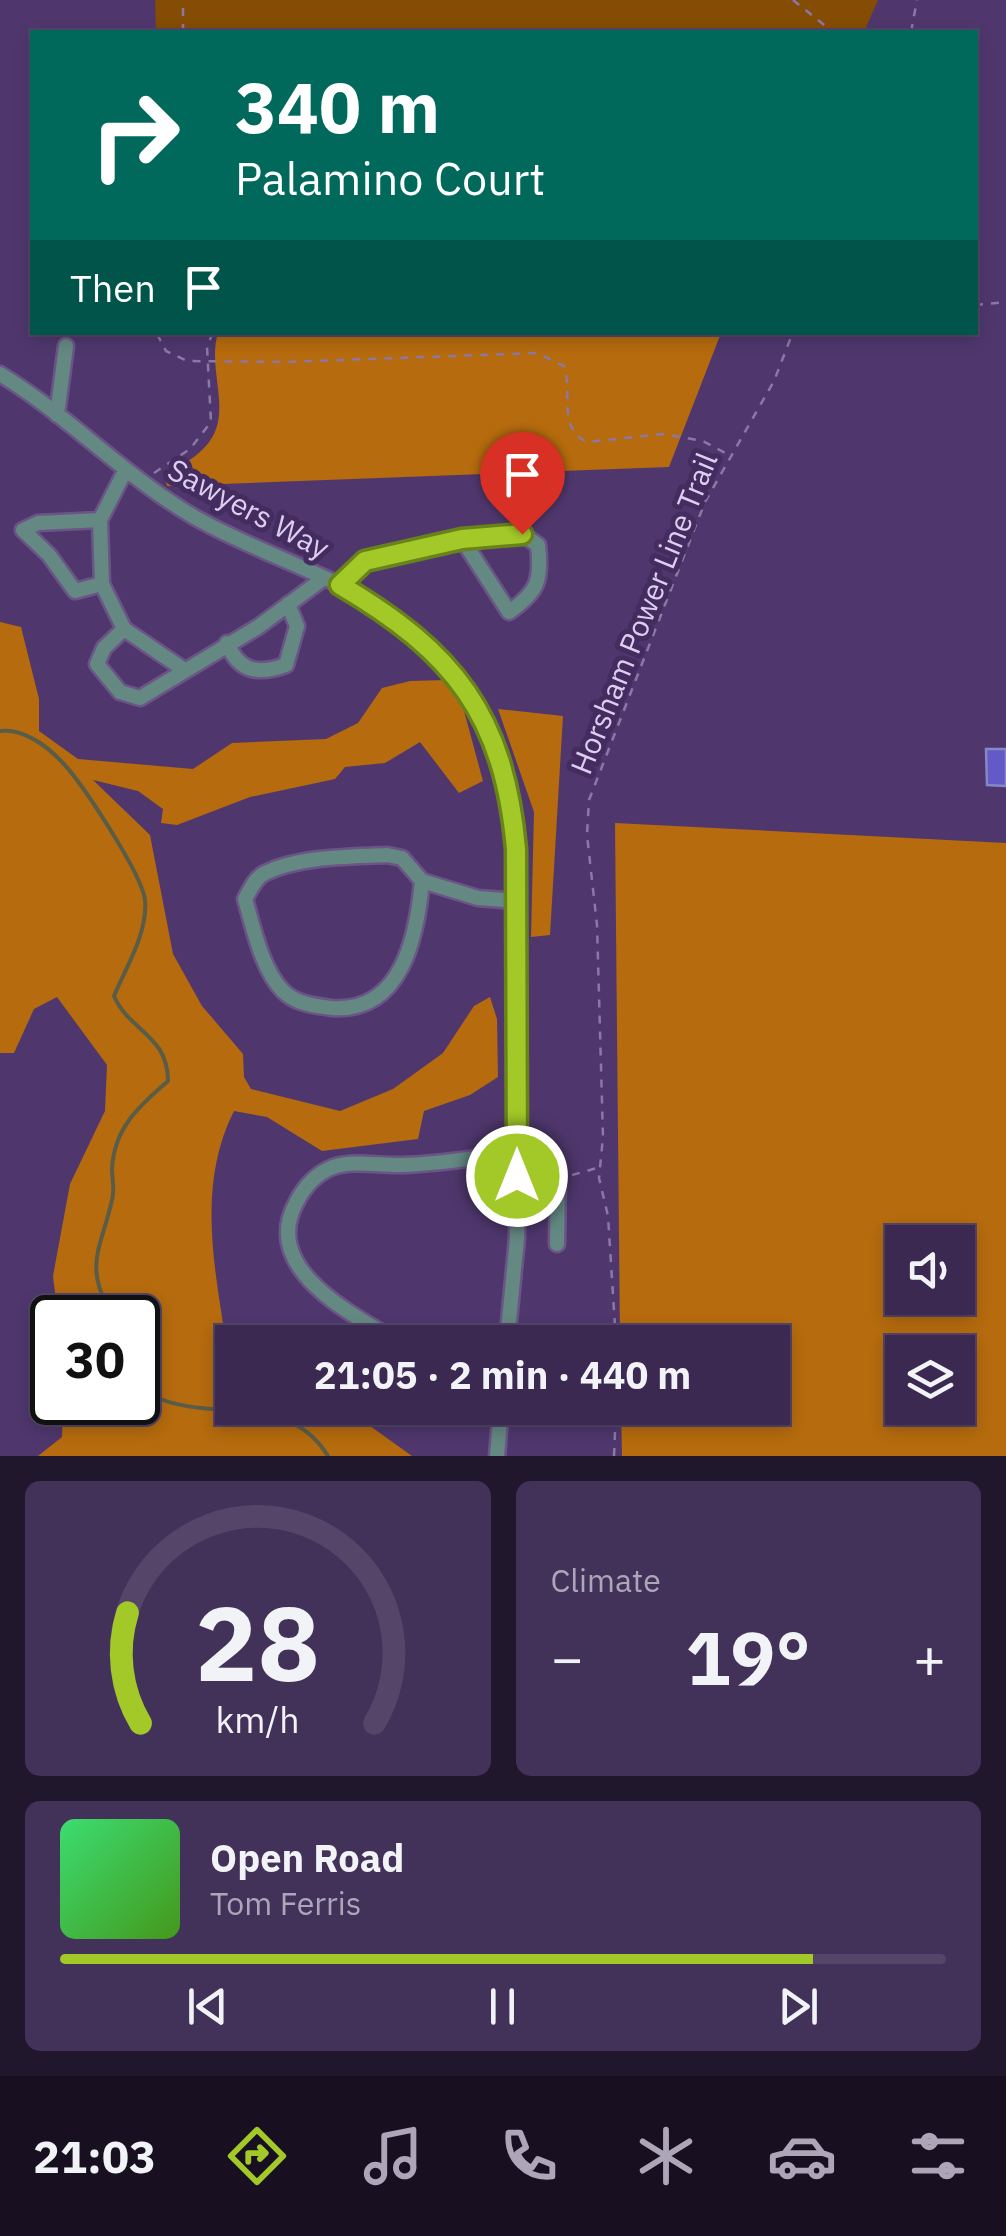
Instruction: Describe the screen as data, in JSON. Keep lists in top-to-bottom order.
{
  "streets": {
    "street": ["Sawyers Way"],
    "path": ["Horsham Power Line Trail"]
  },
  "page": {
    "turn": ["340 m", "Palamino Court"],
    "then": "Then",
    "limit": "30",
    "trip": "21:05 · 2 min · 440 m",
    "tile": "Climate",
    "heat": ["−", "19°", "+"],
    "song": ["Open Road", "Tom Ferris"],
    "tabs": "21:03",
    "gauge": ["28", "km/h"]
  }
}
